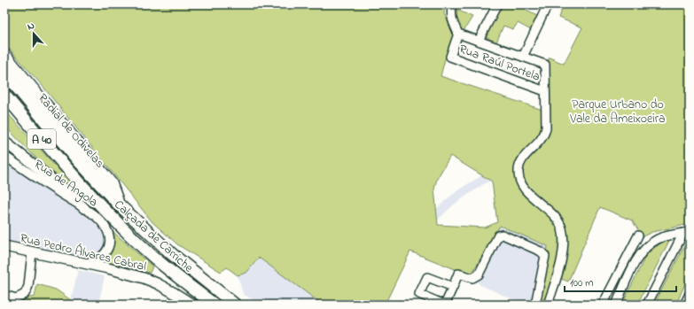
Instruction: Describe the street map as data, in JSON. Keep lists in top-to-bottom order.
{
  "streets": {
    "highway": ["Radial de Odivelas", "A 40", "Calçada de Carriche"],
    "main road": ["Rua Pedro Álvares Cabral"],
    "street": ["Rua Raúl Portela", "Rua de Angola"]
  },
  "crossings": [
    ["Radial de Odivelas", "Calçada de Carriche"],
    ["Rua de Angola", "Rua Pedro Álvares Cabral"]
  ],
  "parks": ["Parque Urbano do Vale da Ameixoeira"],
  "scale_bar": "100 m",
  "north": "top"
}
